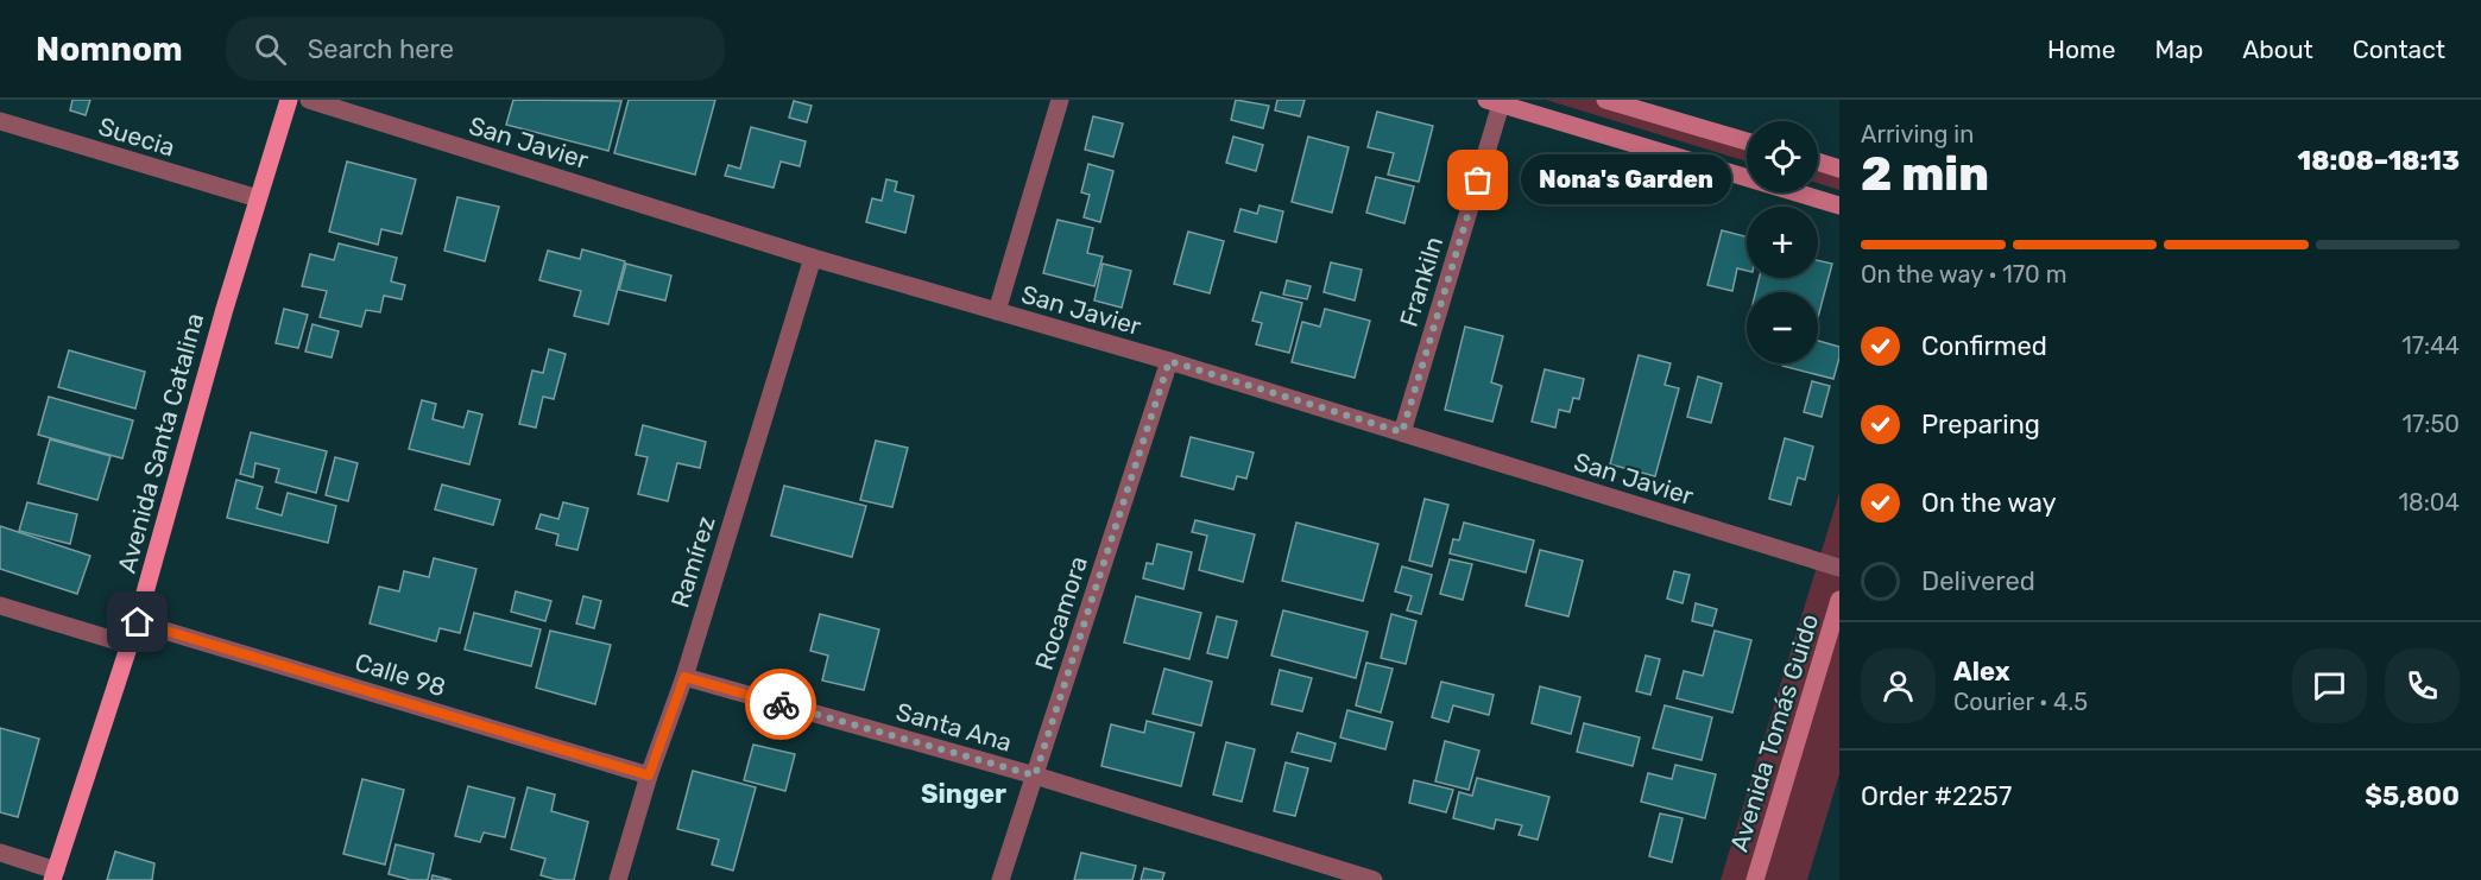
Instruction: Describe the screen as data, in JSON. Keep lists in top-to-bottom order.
{
  "streets": {
    "main road": ["Avenida Santa Catalina", "Avenida Tomás Guido"],
    "street": [
      "Suecia",
      "San Javier",
      "Frankiln",
      "Ramírez",
      "Rocamora",
      "Calle 98",
      "Santa Ana"
    ]
  },
  "crossings": [
    ["Suecia", "Avenida Santa Catalina"],
    ["San Javier", "Frankiln"],
    ["San Javier", "Ramírez"],
    ["San Javier", "Rocamora"],
    ["Avenida Santa Catalina", "Calle 98"],
    ["Ramírez", "Calle 98"],
    ["Ramírez", "Santa Ana"],
    ["Rocamora", "Santa Ana"]
  ],
  "districts": ["Singer"],
  "places": ["Nona's Garden"],
  "page": {
    "header": "Nomnom",
    "search": "Search here",
    "nav": [
      "Home",
      "Map",
      "About",
      "Contact"
    ],
    "heading": ["2 min", "Arriving in", "18:08–18:13"],
    "panel": [
      "Alex",
      "Courier · 4.5",
      "Order #2257",
      "$5,800"
    ],
    "map_buttons": ["+", "−"],
    "bubble": "Nona's Garden",
    "bar": "On the way · 170 m",
    "list": [
      ["Confirmed", "17:44"],
      ["Preparing", "17:50"],
      ["On the way", "18:04"],
      "Delivered"
    ]
  }
}
